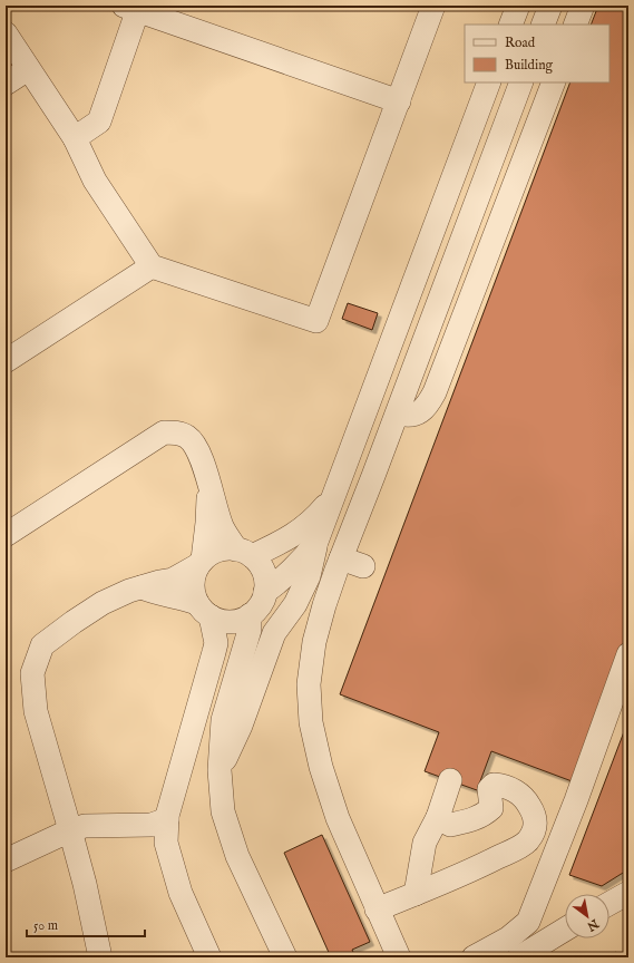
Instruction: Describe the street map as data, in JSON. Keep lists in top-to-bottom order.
{
  "legend": ["Road", "Building"],
  "scale_bar": "50 m",
  "north": "bottom right"
}
